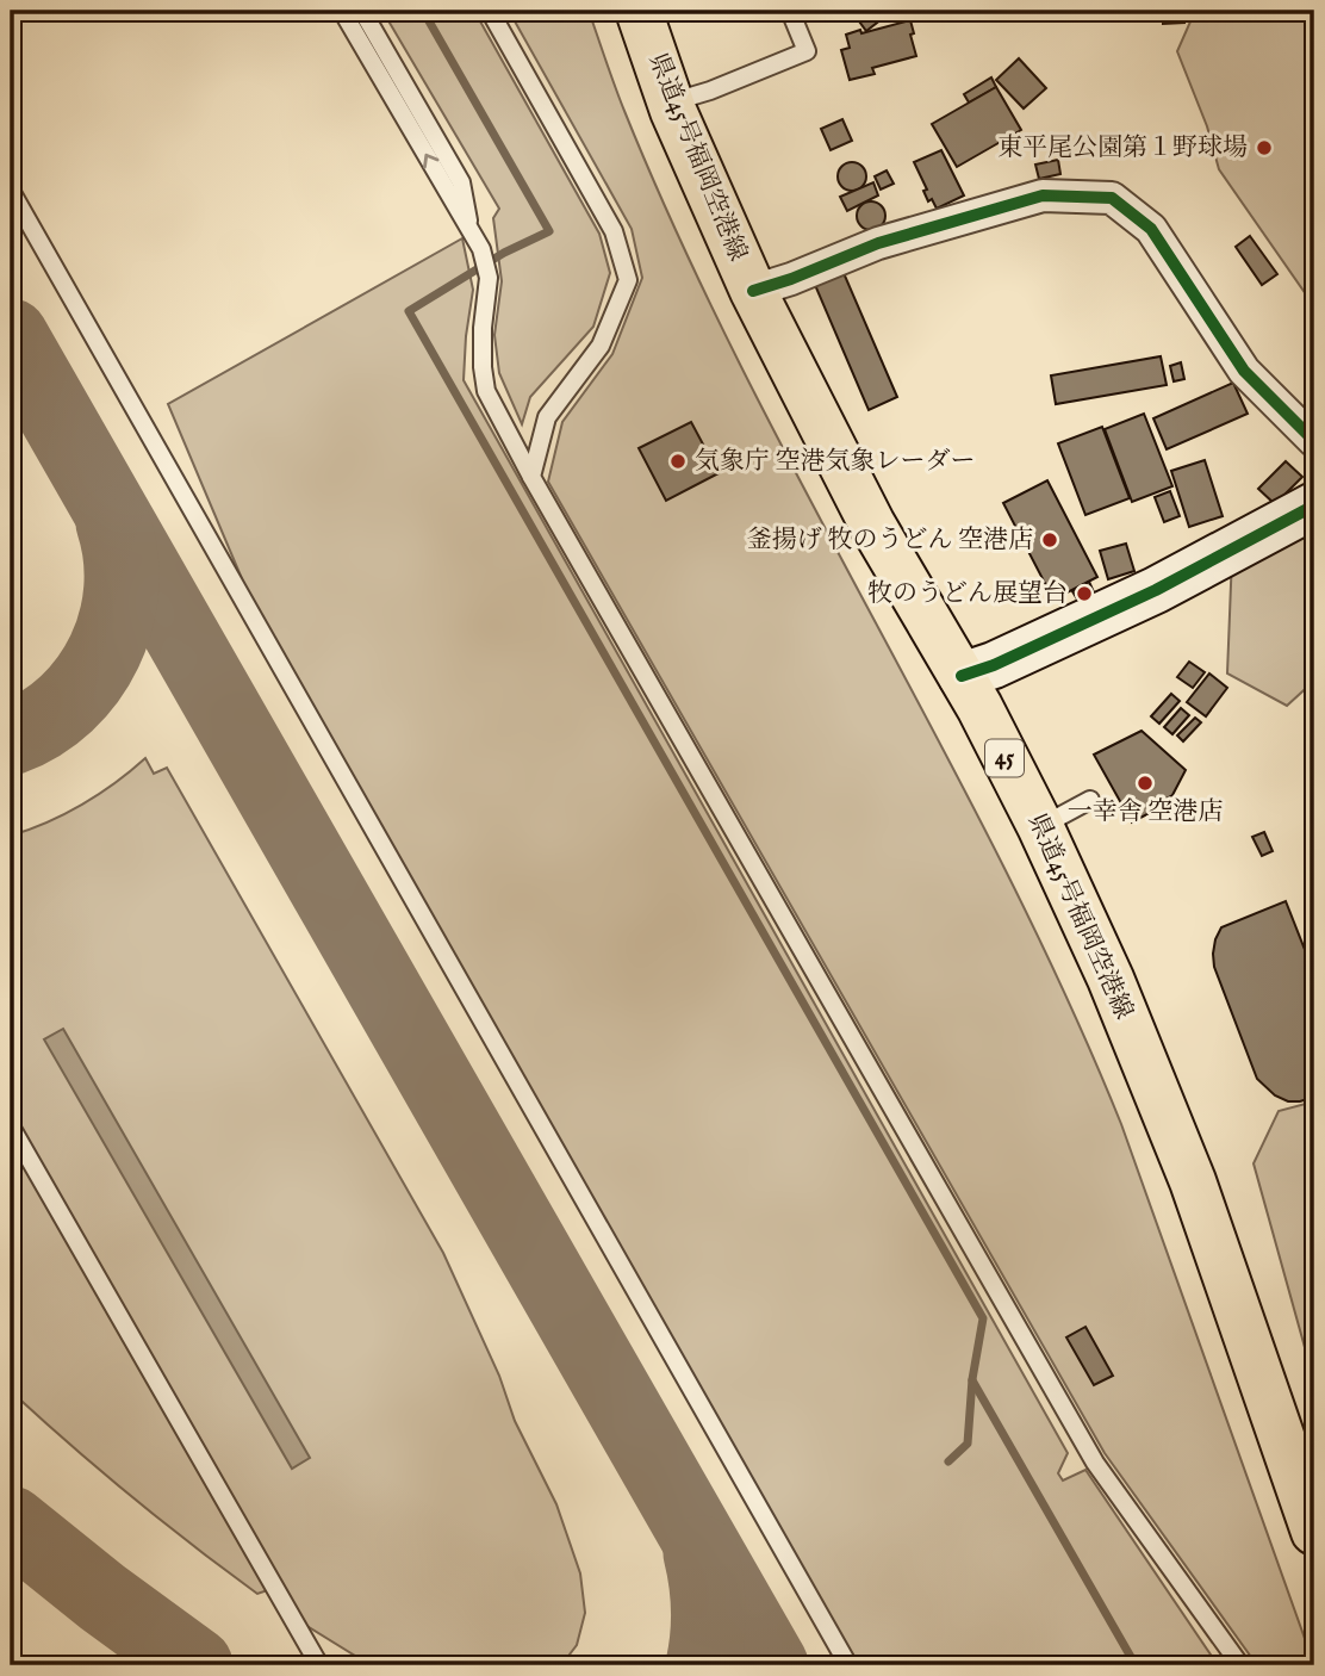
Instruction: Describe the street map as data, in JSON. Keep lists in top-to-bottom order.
{
  "streets": {
    "main road": ["県道45号福岡空港線", "45"]
  },
  "places": [
    "東平尾公園第１野球場",
    "気象庁 空港気象レーダー",
    "釜揚げ 牧のうどん 空港店",
    "牧のうどん展望台",
    "一幸舎 空港店"
  ]
}
